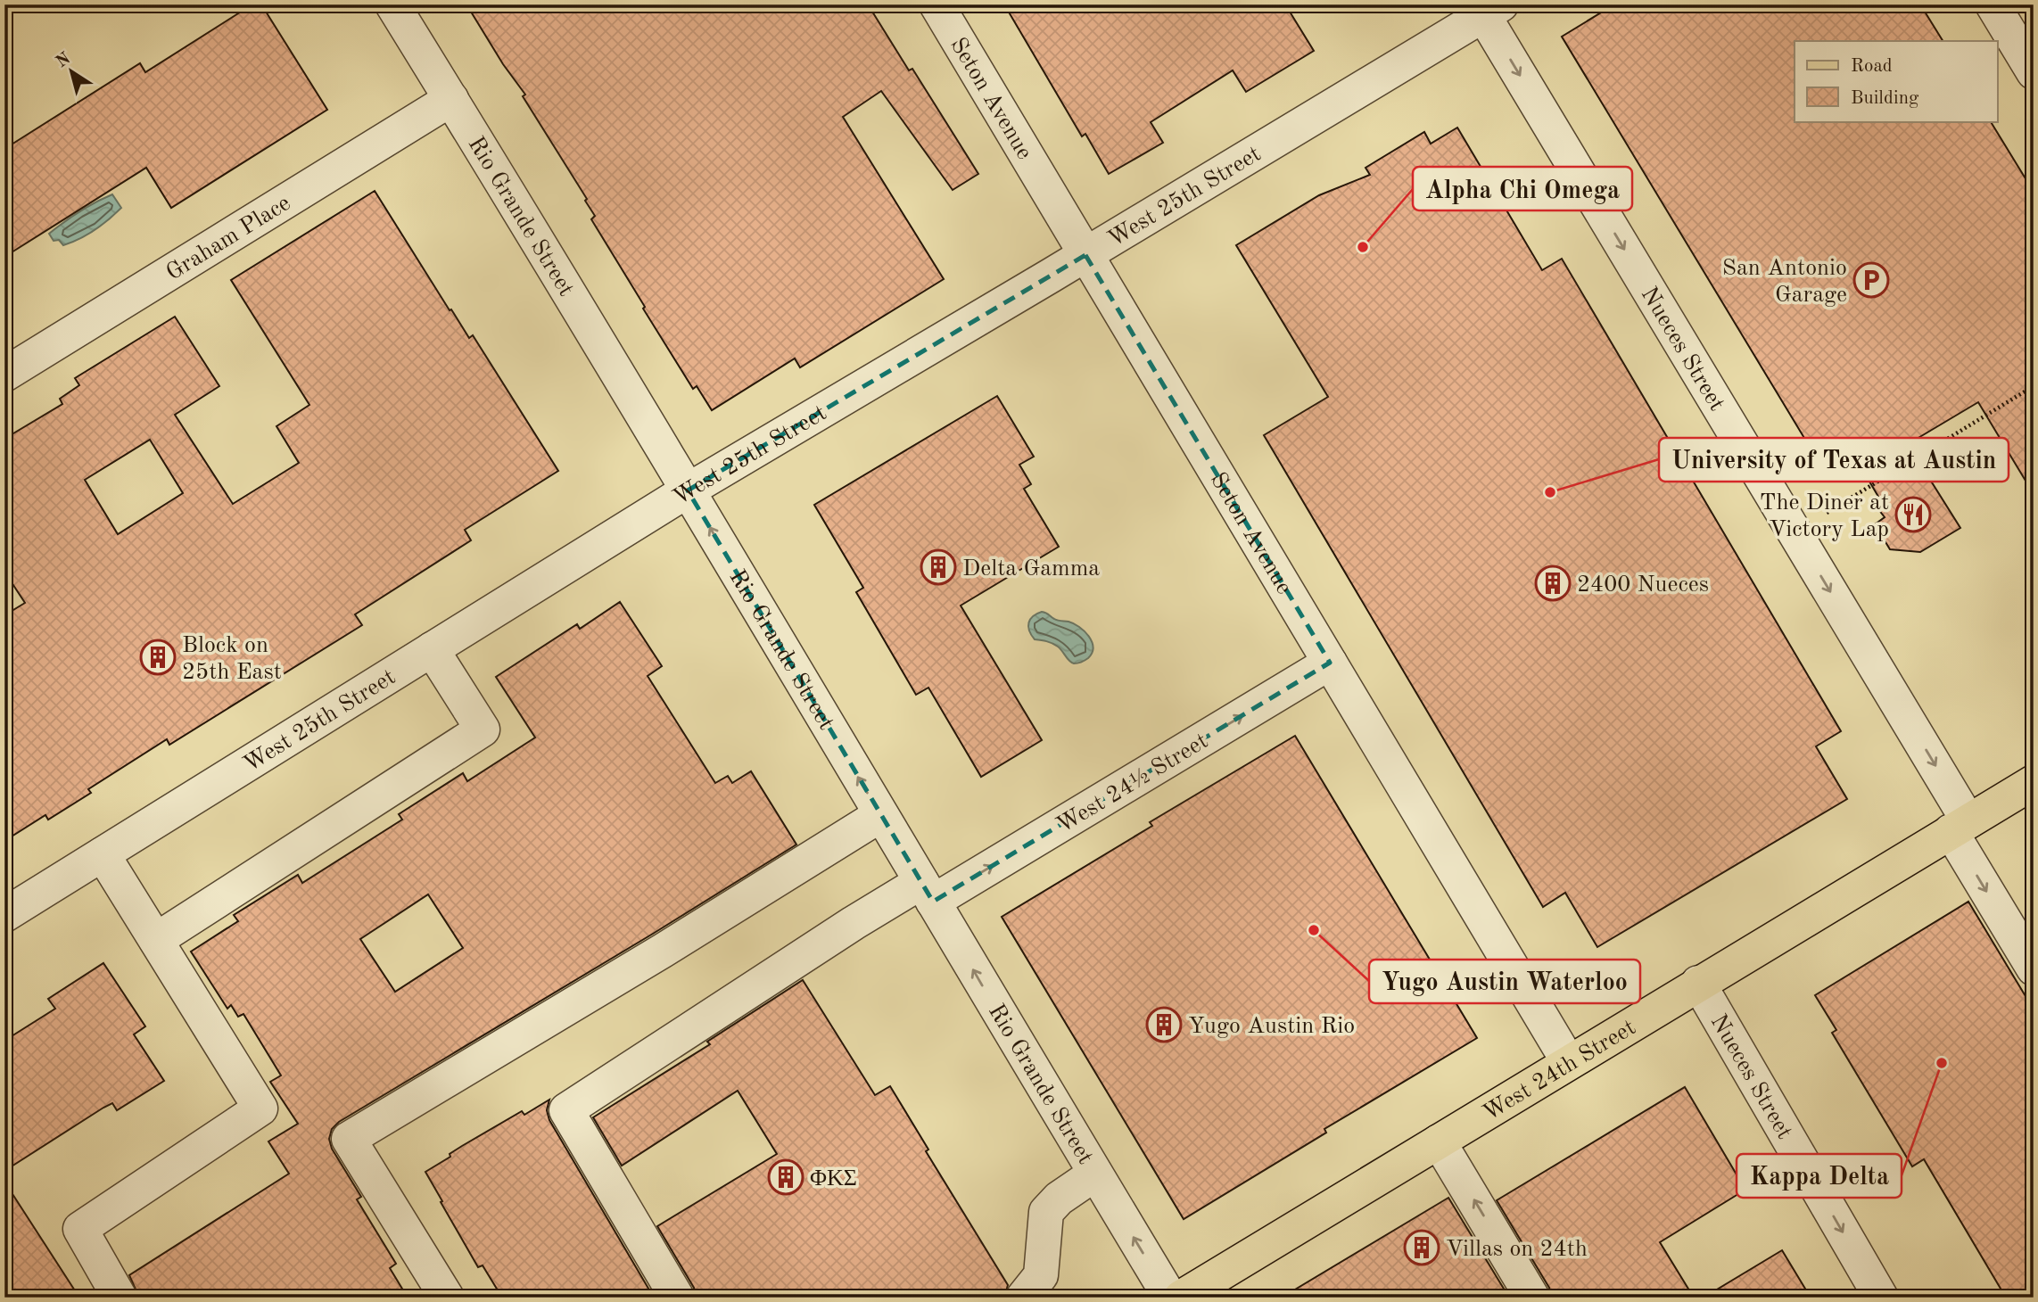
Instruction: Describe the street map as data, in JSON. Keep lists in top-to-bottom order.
{
  "streets": {
    "main road": ["West 24th Street"],
    "street": [
      "Seton Avenue",
      "West 25th Street",
      "Rio Grande Street",
      "Graham Place",
      "Nueces Street",
      "West 24½ Street"
    ]
  },
  "crossings": [
    ["Seton Avenue", "West 25th Street"],
    ["Seton Avenue", "West 24½ Street"],
    ["Seton Avenue", "West 24th Street"],
    ["West 25th Street", "Rio Grande Street"],
    ["West 25th Street", "Nueces Street"],
    ["Rio Grande Street", "Graham Place"],
    ["Rio Grande Street", "West 24½ Street"],
    ["Nueces Street", "West 24th Street"]
  ],
  "one_way": ["Rio Grande Street", "Nueces Street", "West 24½ Street"],
  "places": {
    "other": [
      "Alpha Chi Omega",
      "University of Texas at Austin",
      "Yugo Austin Waterloo",
      "Kappa Delta"
    ],
    "parking": ["San Antonio Garage"],
    "restaurant": ["The Diner at Victory Lap"],
    "building": [
      "Delta Gamma",
      "2400 Nueces",
      "Block on 25th East",
      "Yugo Austin Rio",
      "ΦΚΣ",
      "Villas on 24th"
    ]
  },
  "legend": ["Road", "Building"],
  "north": "top left"
}
